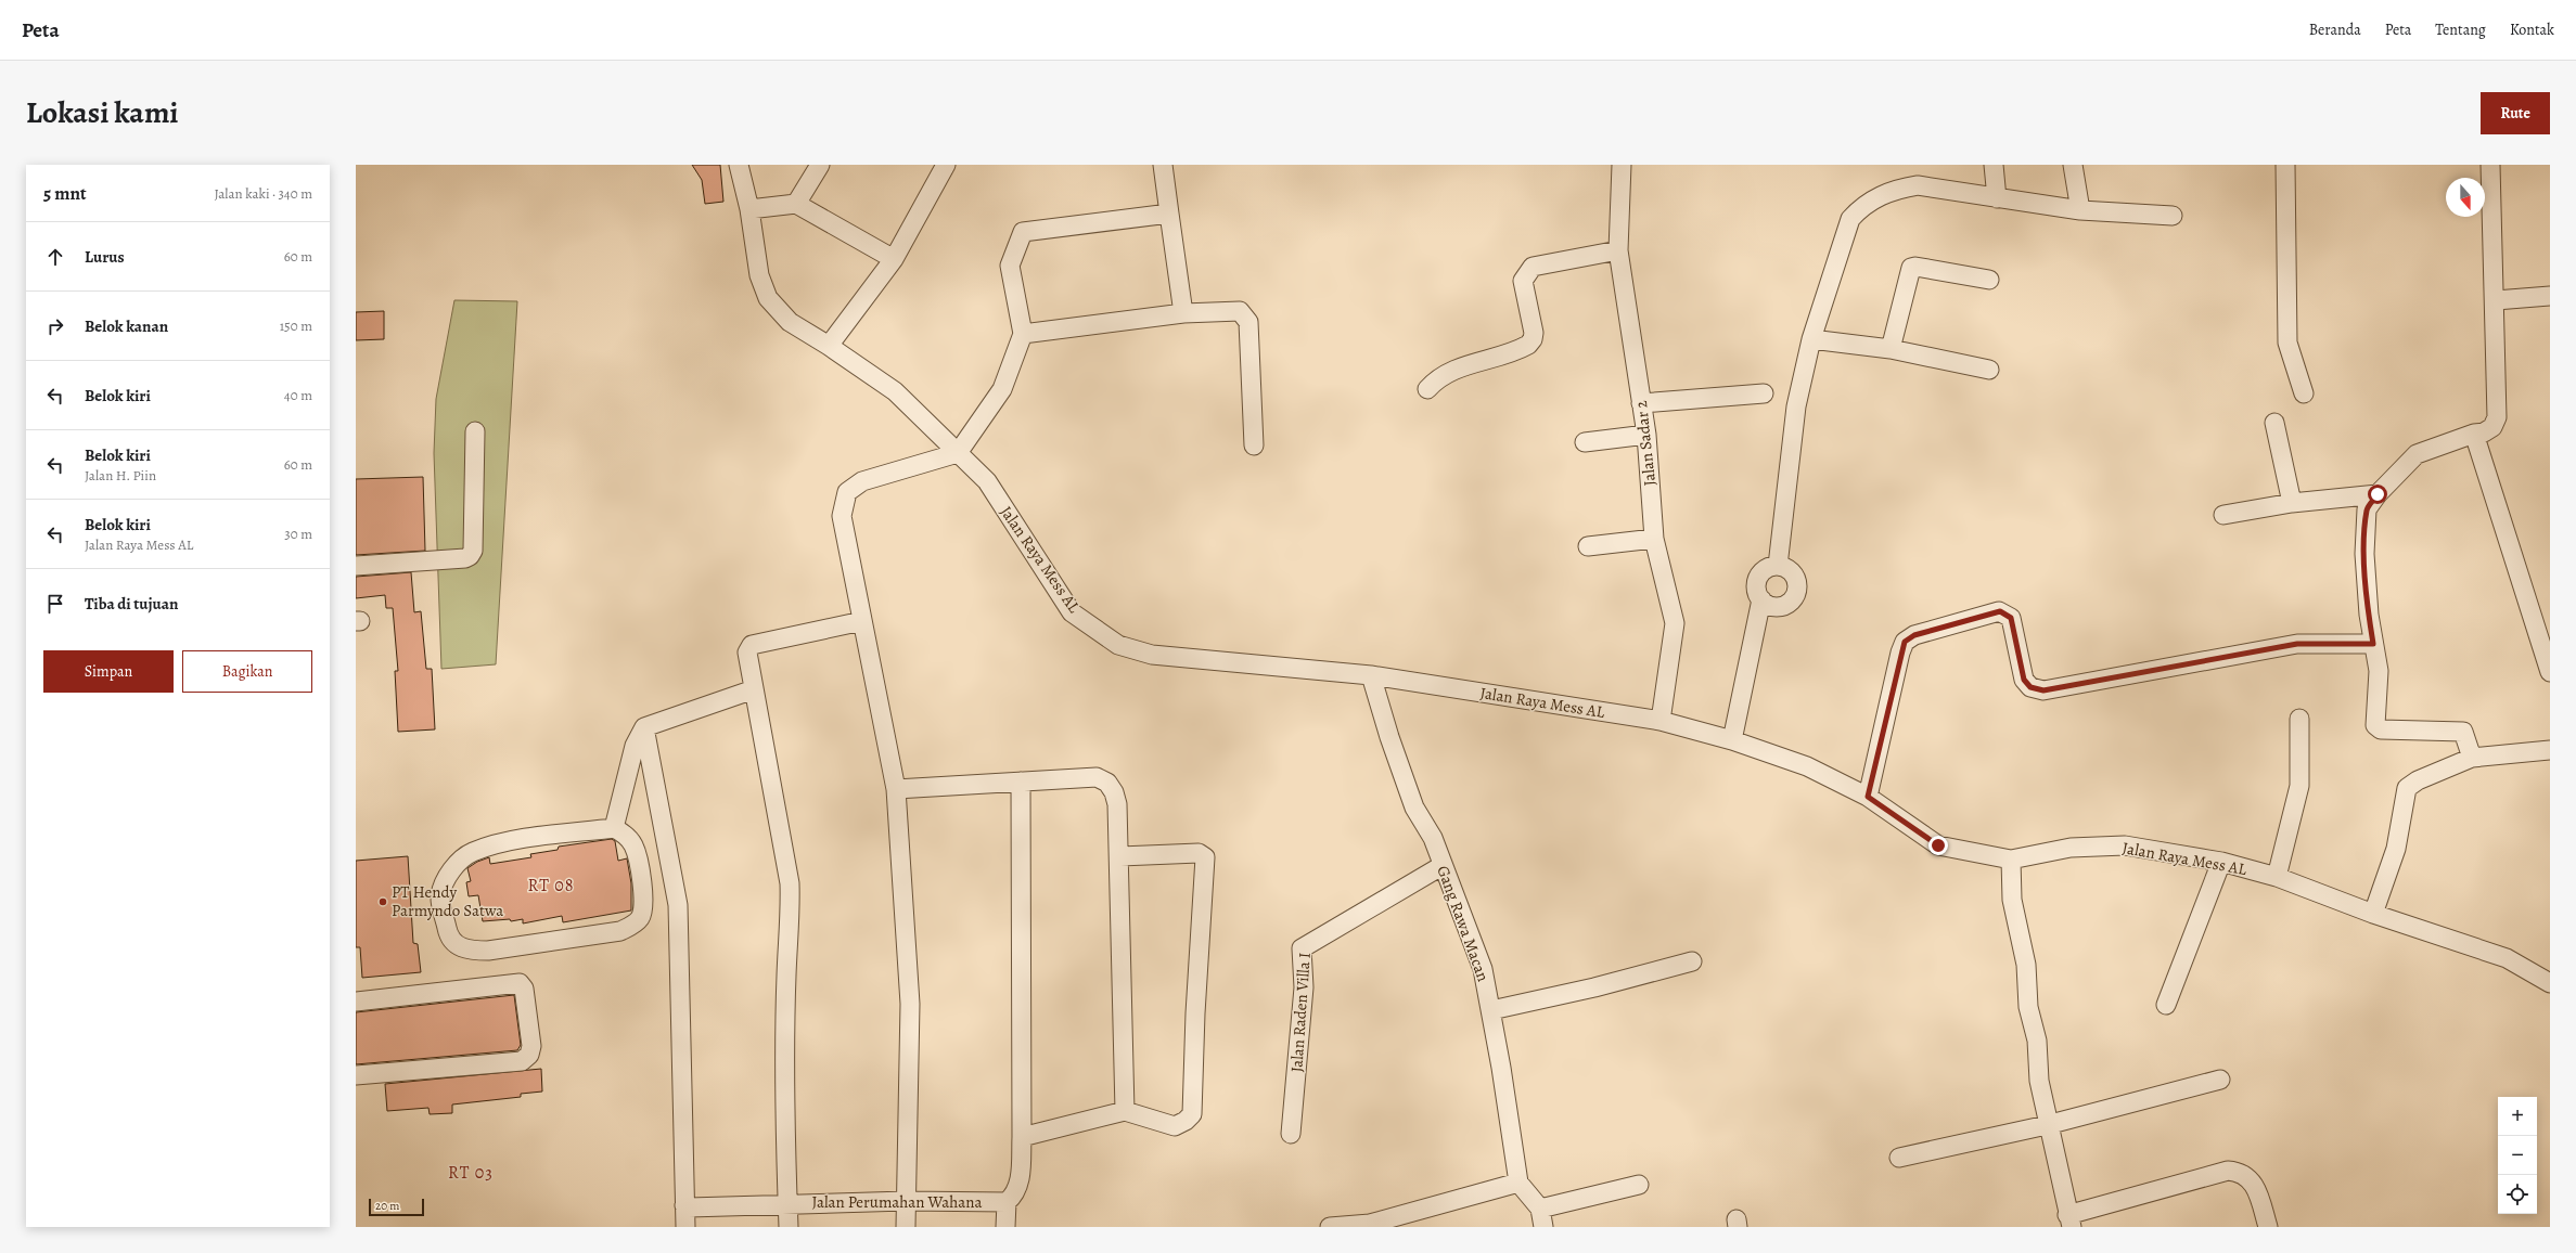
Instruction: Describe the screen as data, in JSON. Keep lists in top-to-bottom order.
{
  "streets": {
    "street": [
      "Jalan Sadar 2",
      "Jalan Raya Mess AL",
      "Gang Rawa Macan",
      "Jalan Raden Villa I",
      "Jalan Perumahan Wahana"
    ]
  },
  "crossings": [
    ["Jalan Sadar 2", "Jalan Raya Mess AL"],
    ["Jalan Raya Mess AL", "Gang Rawa Macan"],
    ["Gang Rawa Macan", "Jalan Raden Villa I"]
  ],
  "districts": ["RT 08", "RT 03"],
  "places": ["PT Hendy Parmyndo Satwa"],
  "scale_bar": "20 m",
  "north": "bottom",
  "page": {
    "header": "Peta",
    "nav": [
      "Beranda",
      "Peta",
      "Tentang",
      "Kontak"
    ],
    "title": "Lokasi kami",
    "buttons": [
      "Rute",
      ["Simpan", "Bagikan"]
    ],
    "heading": ["5 mnt", "Jalan kaki · 340 m"],
    "list": [
      ["Lurus", "60 m"],
      ["Belok kanan", "150 m"],
      ["Belok kiri", "40 m"],
      ["Belok kiri", "Jalan H. Piin", "60 m"],
      ["Belok kiri", "Jalan Raya Mess AL", "30 m"],
      "Tiba di tujuan"
    ],
    "map_buttons": ["+", "−"],
    "scale": "20 m"
  }
}
